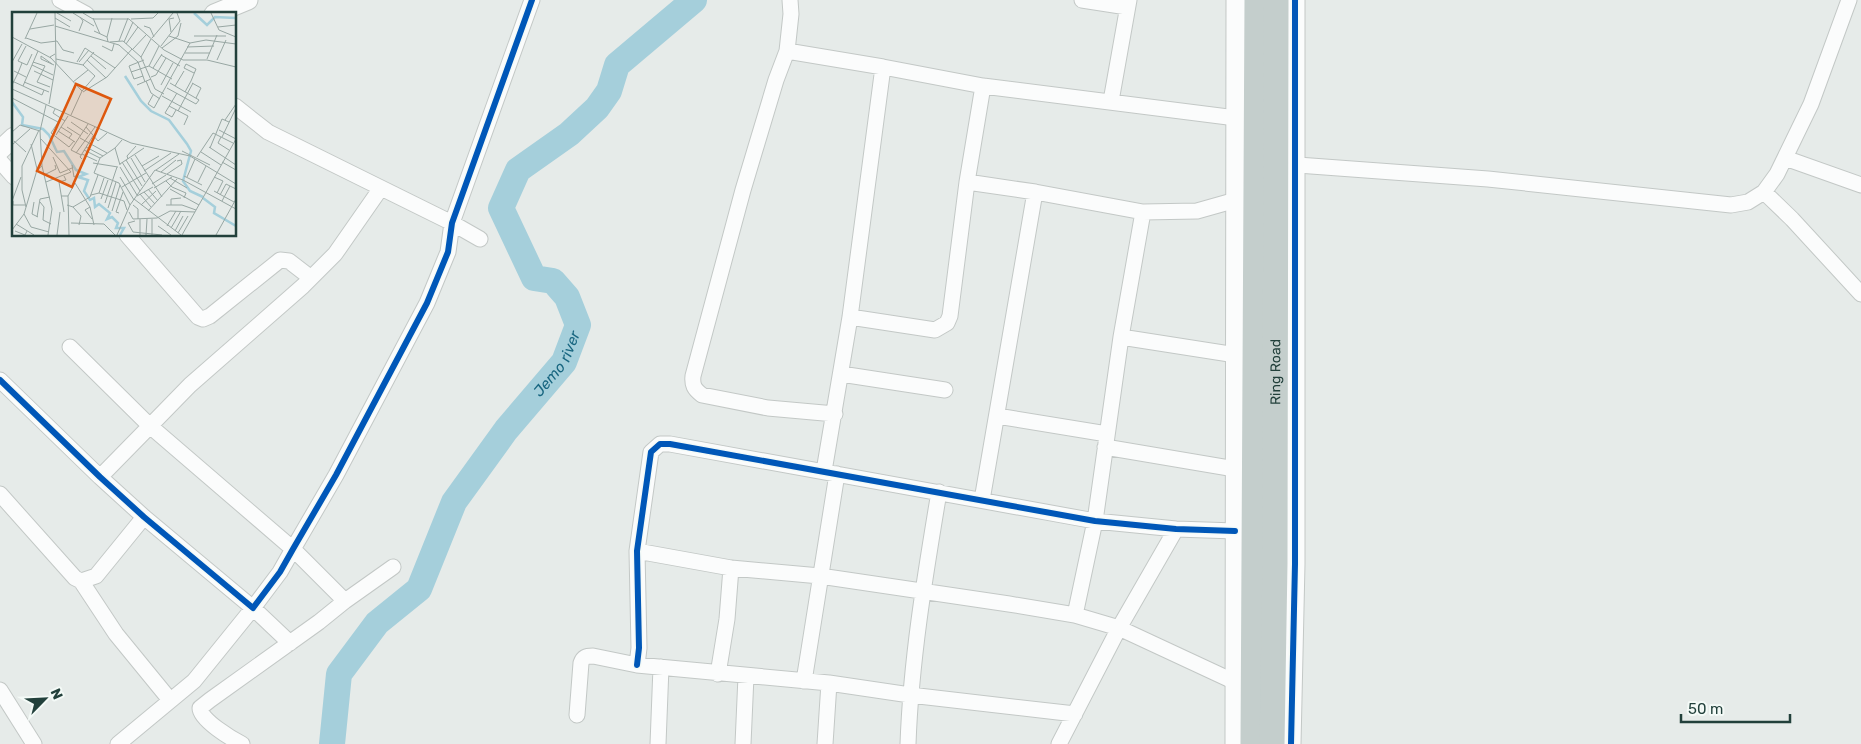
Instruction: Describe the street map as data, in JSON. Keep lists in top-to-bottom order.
{
  "streets": {
    "highway": ["Ring Road"]
  },
  "water": ["Jemo river"],
  "scale_bar": "50 m",
  "north": "top right"
}
